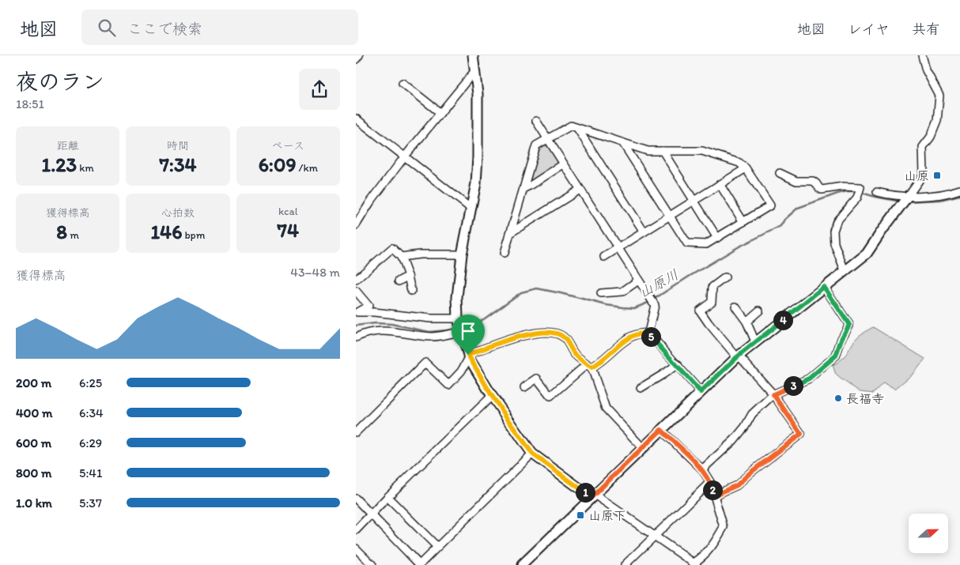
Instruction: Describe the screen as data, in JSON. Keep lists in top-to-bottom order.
{
  "water": ["山原川"],
  "places": {
    "transit": ["山原", "山原下"],
    "other": ["長福寺"]
  },
  "north": "right",
  "page": {
    "header": "地図",
    "search": "ここで検索",
    "nav": ["地図", "レイヤ", "共有"],
    "heading": ["夜のラン", "18:51"],
    "stats": [
      ["距離", "1.23 km"],
      ["時間", "7:34"],
      ["ペース", "6:09 /km"],
      ["獲得標高", "8 m"],
      ["心拍数", "146 bpm"],
      ["kcal", "74"]
    ],
    "chart": ["獲得標高", "43–48 m"],
    "pins": [
      "4",
      "5",
      "3",
      "2",
      "1"
    ],
    "list": [
      {
        "name": "200 m",
        "note": "6:25"
      },
      {
        "name": "400 m",
        "note": "6:34"
      },
      {
        "name": "600 m",
        "note": "6:29"
      },
      {
        "name": "800 m",
        "note": "5:41"
      },
      {
        "name": "1.0 km",
        "note": "5:37"
      }
    ]
  }
}
